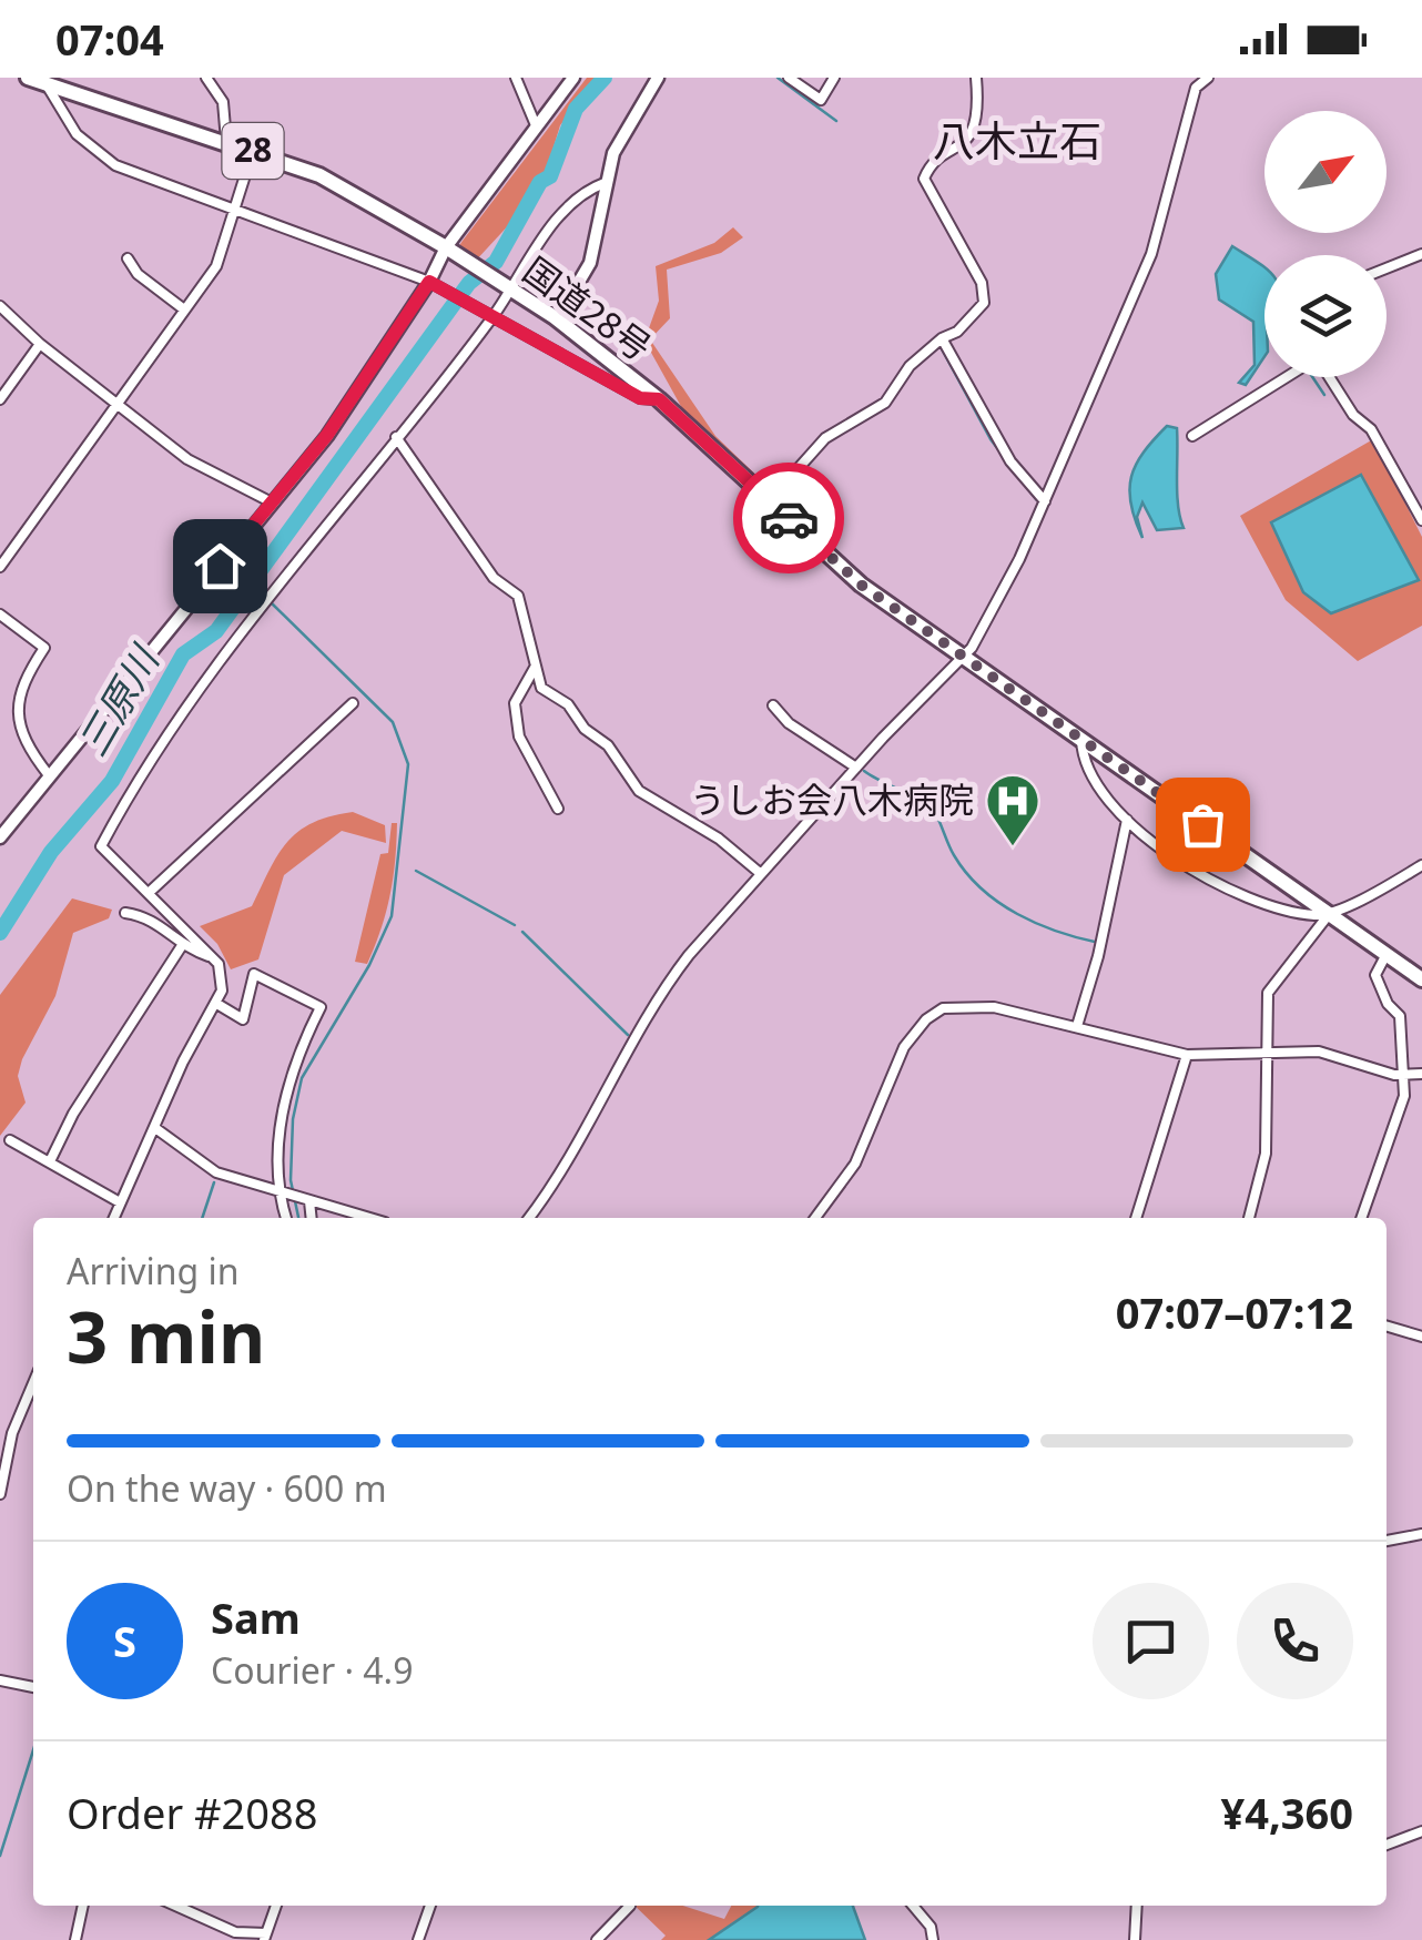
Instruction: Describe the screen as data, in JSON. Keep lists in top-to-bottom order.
{
  "streets": {
    "highway": ["28", "国道28号"]
  },
  "districts": ["八木立石"],
  "water": ["三原川"],
  "places": {
    "hospital": ["うしお会八木病院"]
  },
  "north": "top right",
  "page": {
    "status": "07:04",
    "heading": ["3 min", "Arriving in", "07:07–07:12"],
    "panel": [
      "Sam",
      "Courier · 4.9",
      "Order #2088",
      "¥4,360"
    ],
    "bar": "On the way · 600 m",
    "round": "S"
  }
}
